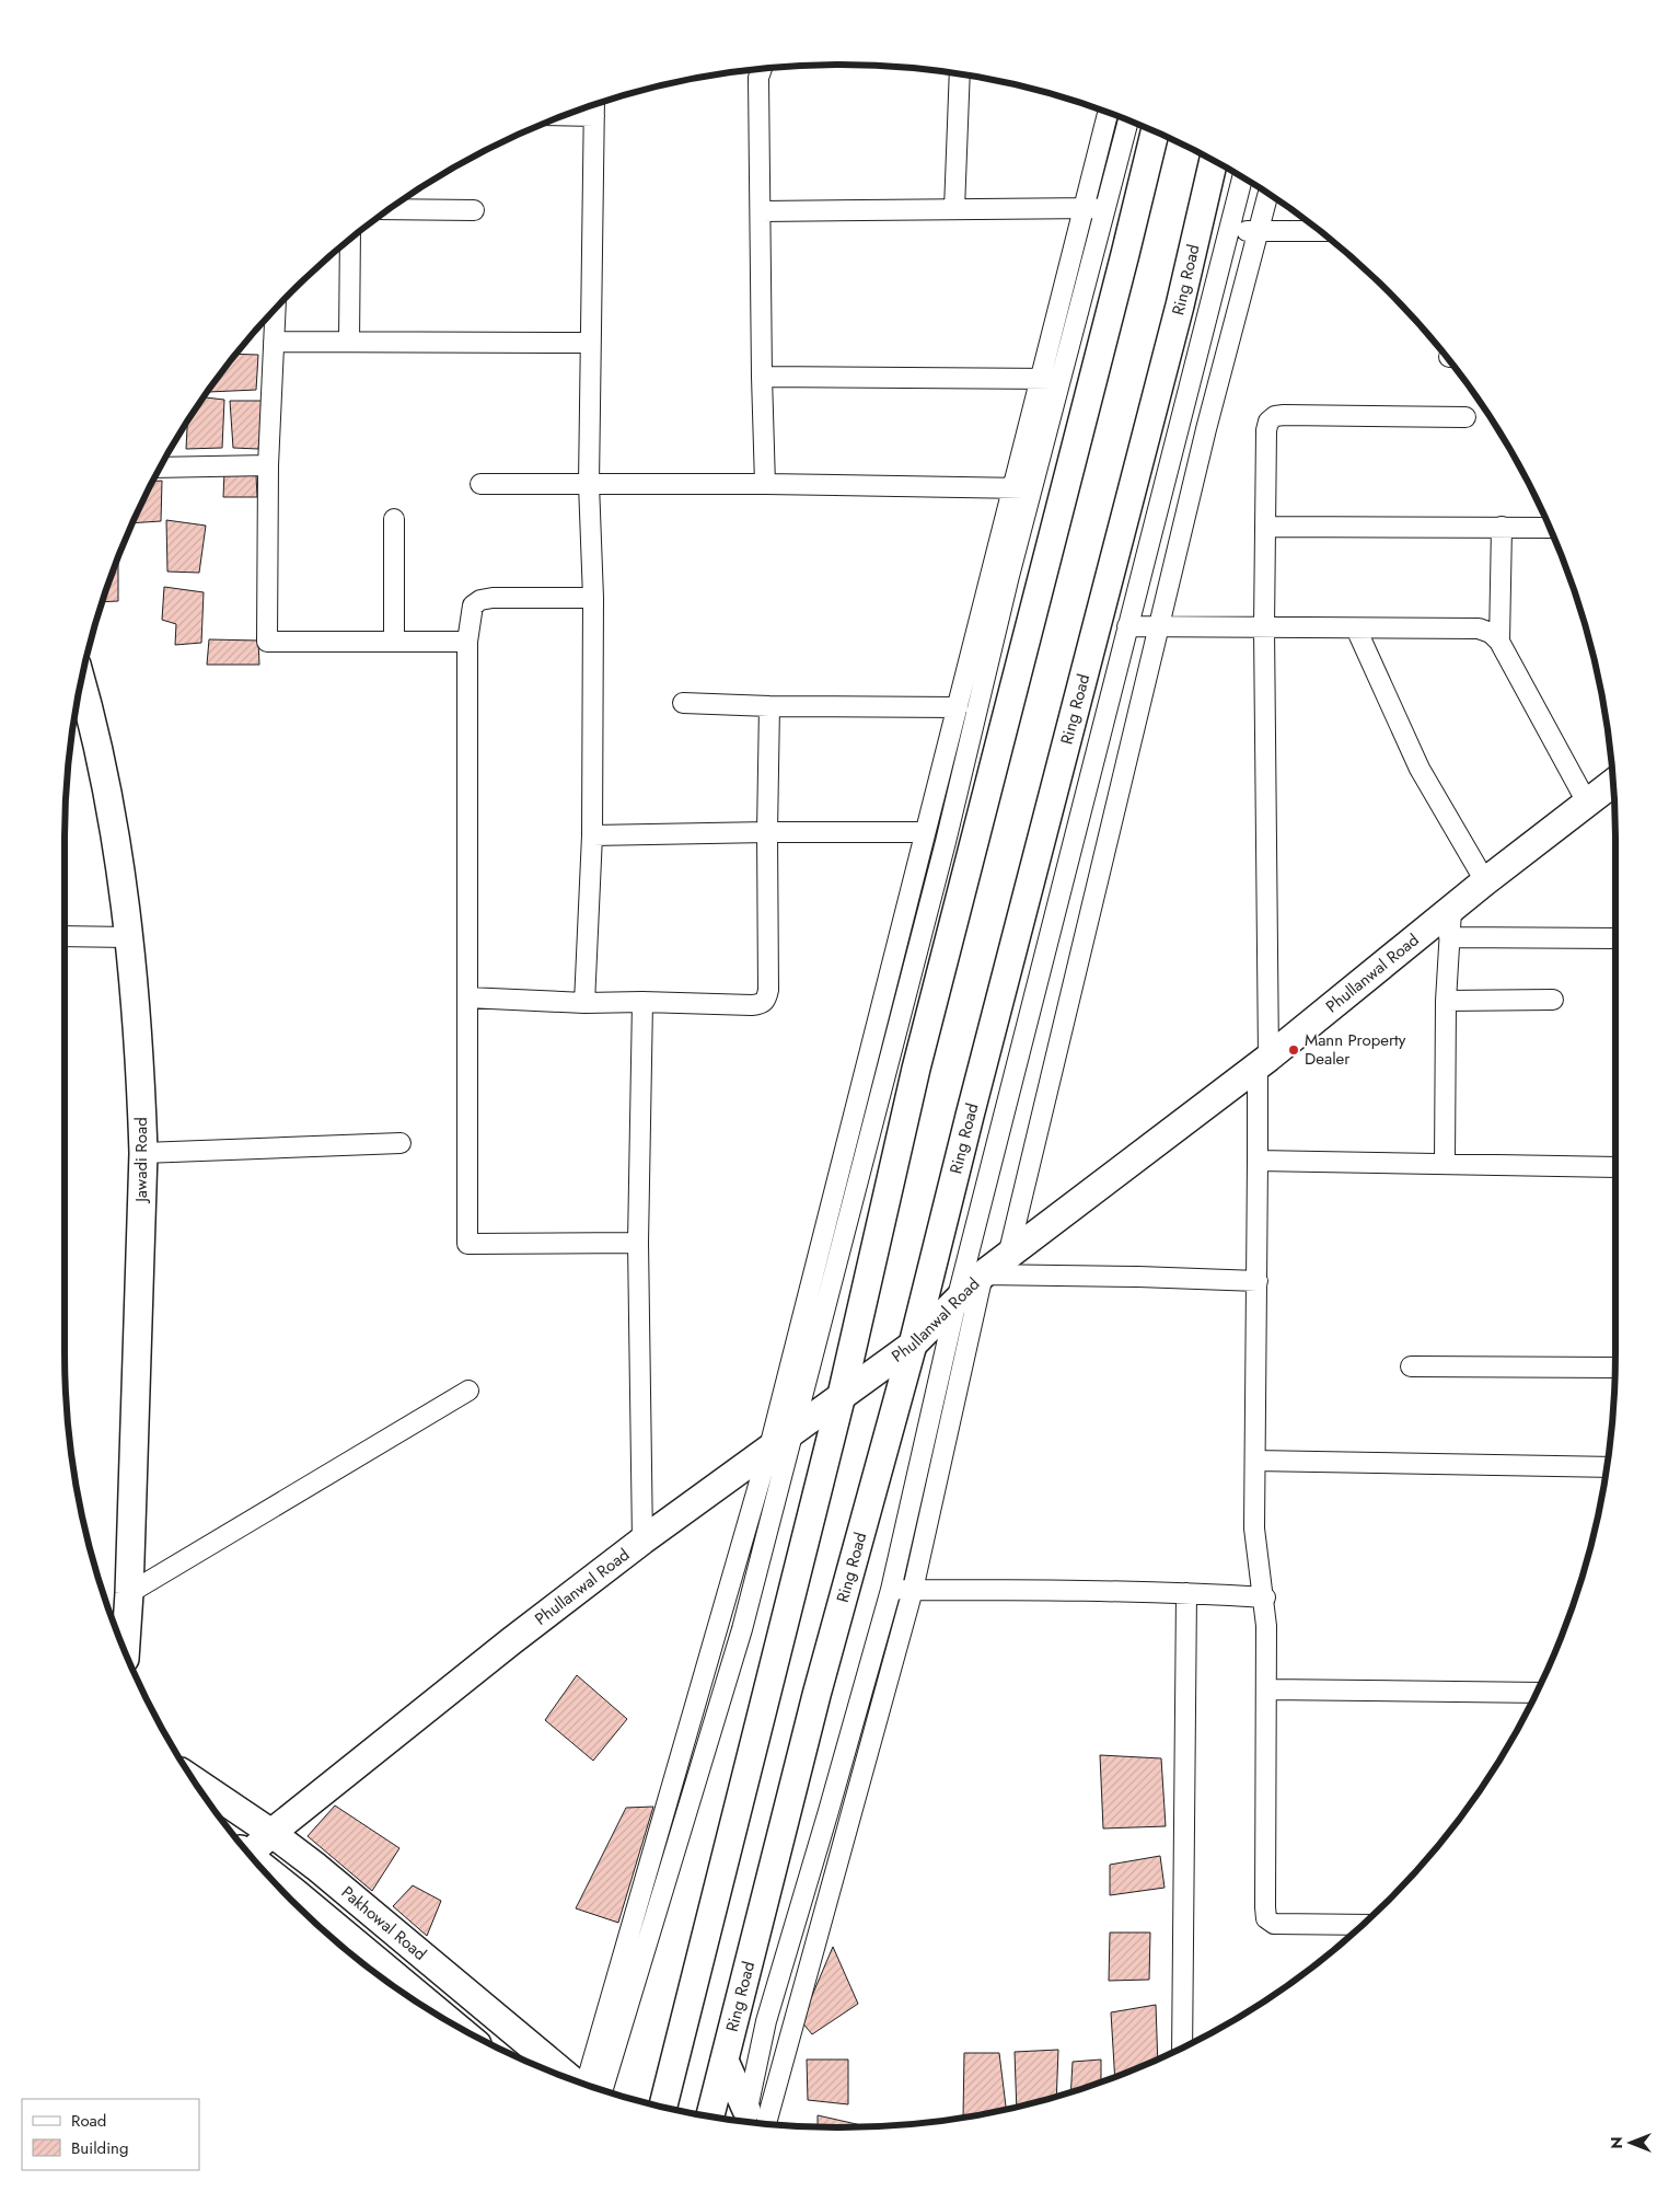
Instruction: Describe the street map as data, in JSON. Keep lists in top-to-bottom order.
{
  "streets": {
    "street": [
      "Ring Road",
      "Phullanwal Road",
      "Jawadi Road",
      "Pakhowal Road"
    ]
  },
  "crossings": [
    ["Ring Road", "Phullanwal Road"],
    ["Phullanwal Road", "Pakhowal Road"]
  ],
  "places": ["Mann Property Dealer"],
  "legend": ["Road", "Building"],
  "north": "left"
}
